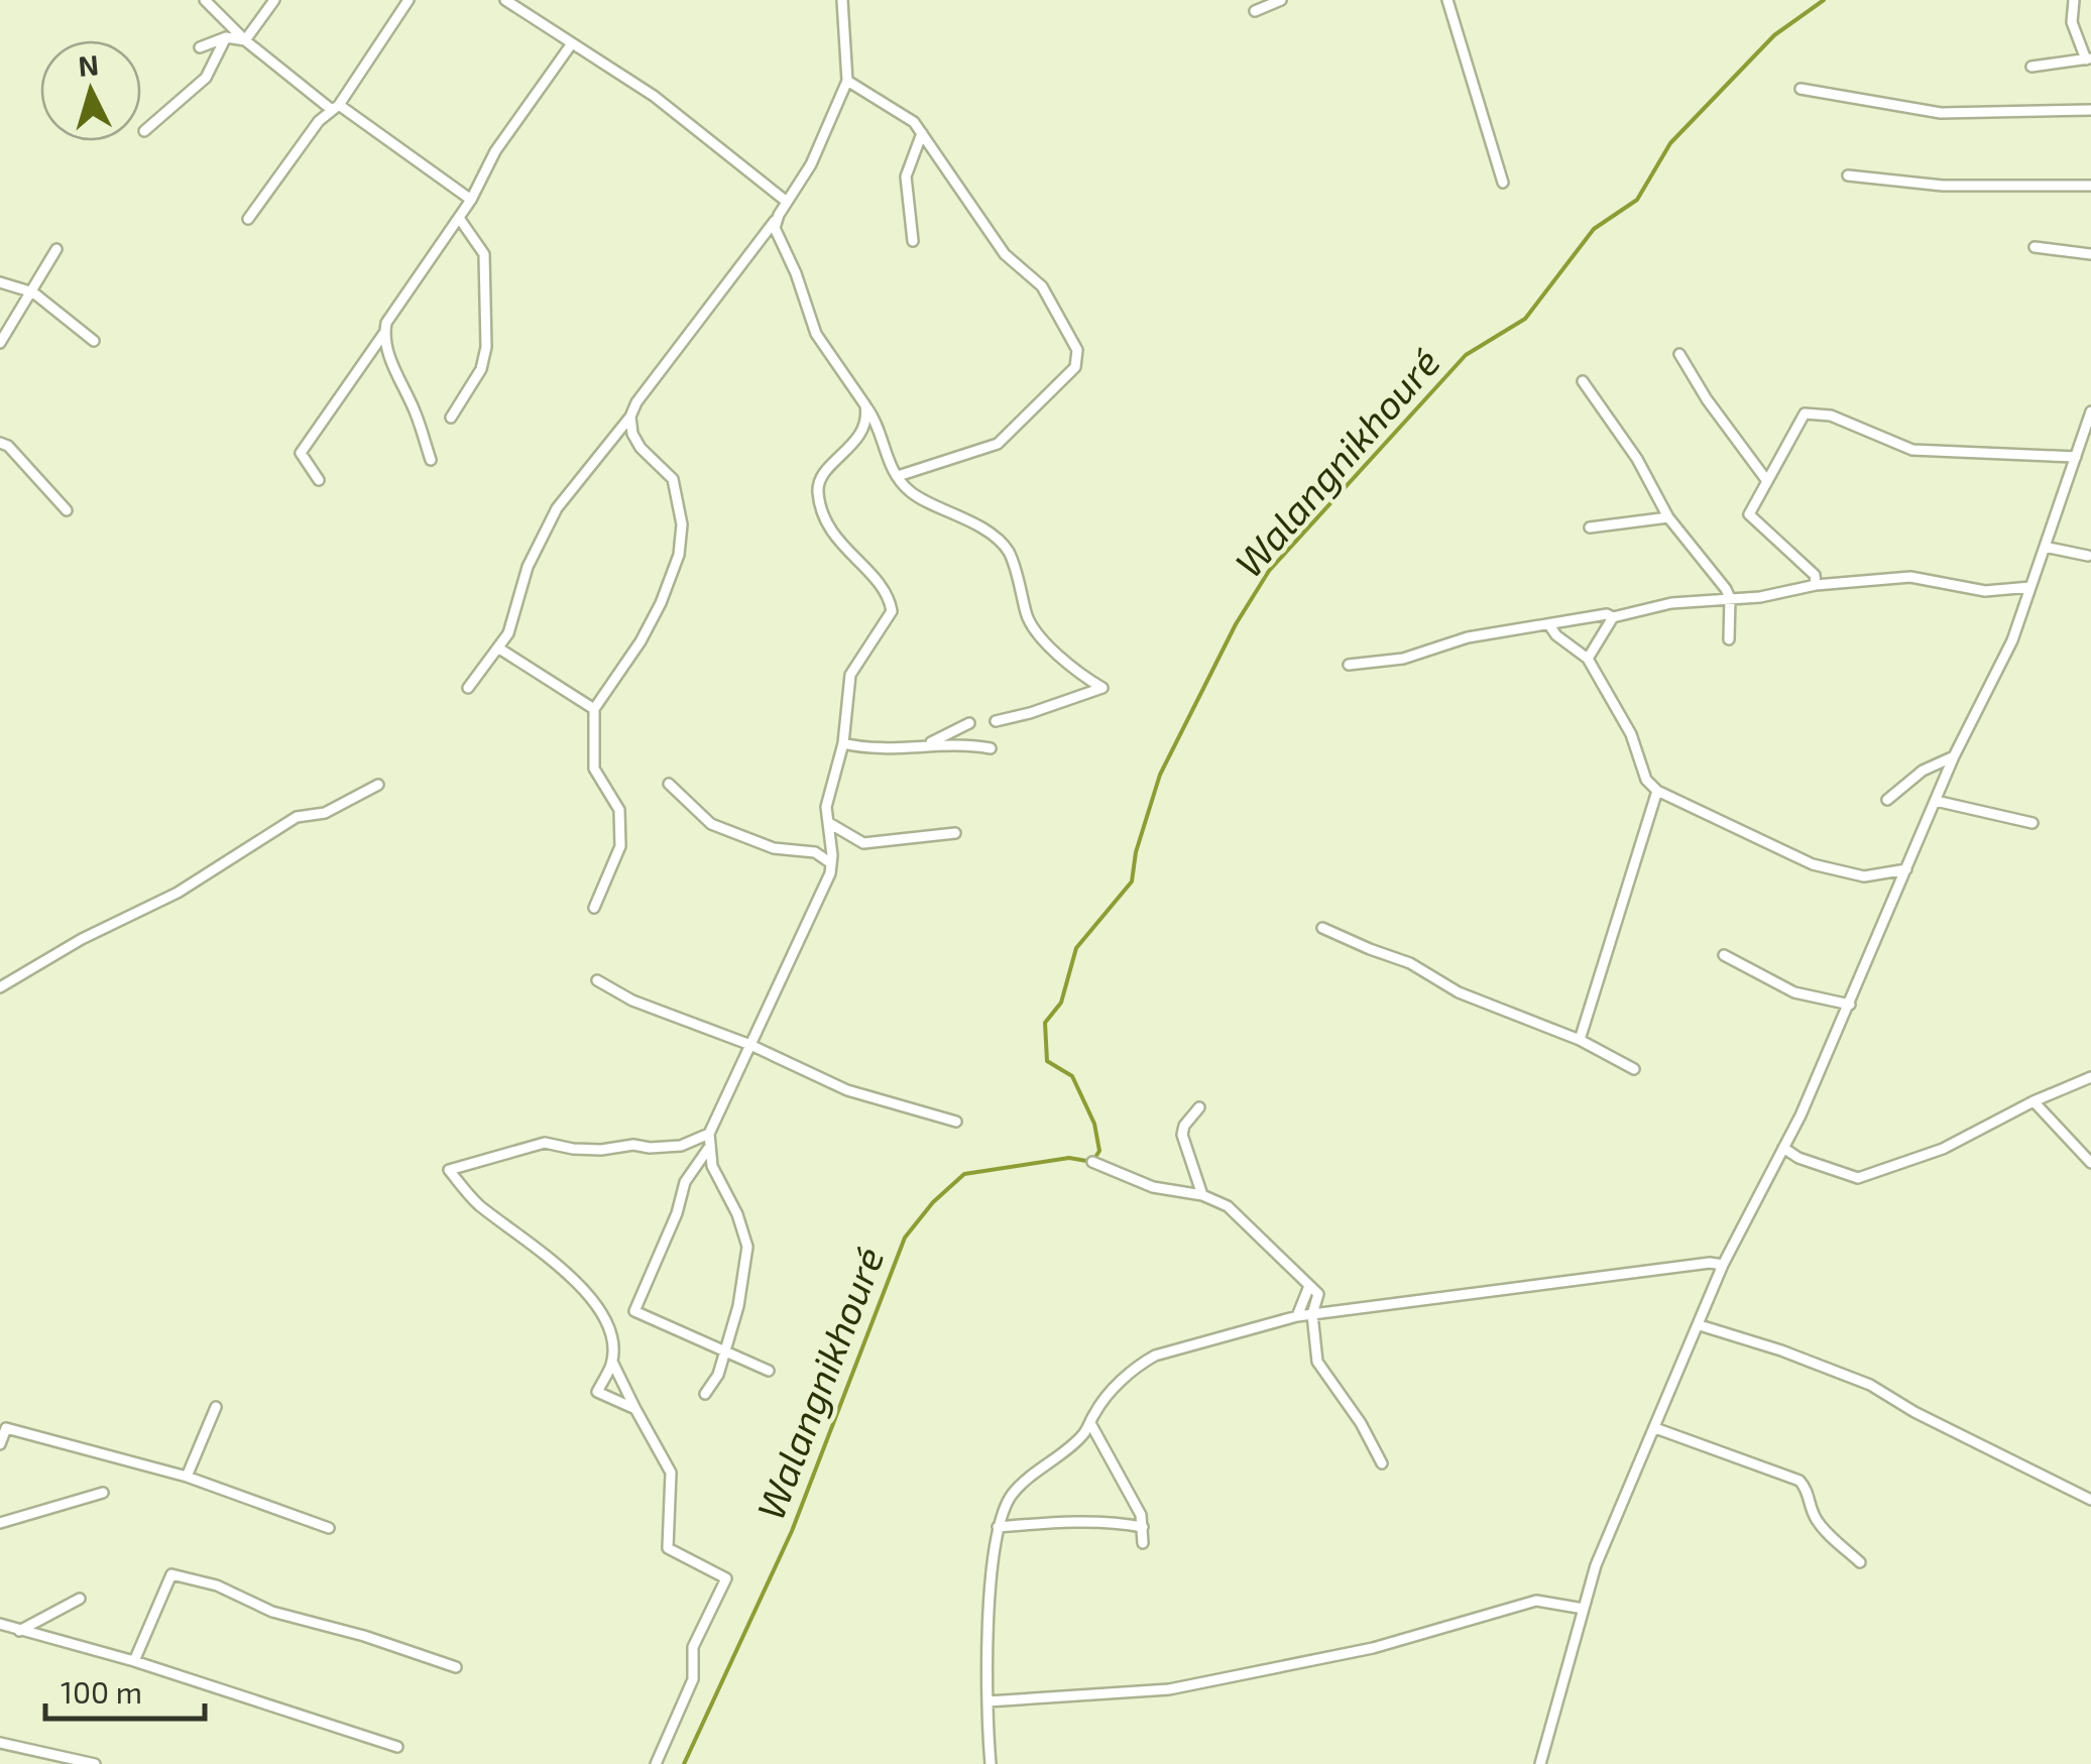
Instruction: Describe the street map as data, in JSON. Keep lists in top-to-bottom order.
{
  "water": ["Walangnikhouré"],
  "scale_bar": "100 m",
  "north": "top"
}
